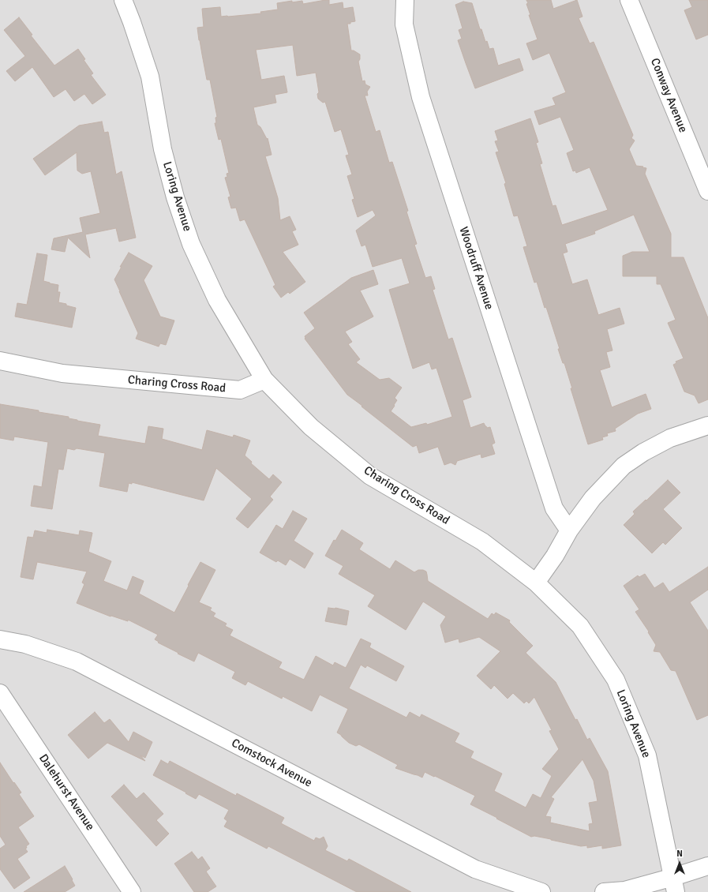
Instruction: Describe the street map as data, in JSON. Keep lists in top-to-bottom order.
{
  "streets": {
    "street": [
      "Conway Avenue",
      "Loring Avenue",
      "Woodruff Avenue",
      "Charing Cross Road",
      "Comstock Avenue",
      "Dalehurst Avenue"
    ]
  },
  "crossings": [
    ["Loring Avenue", "Charing Cross Road"]
  ],
  "north": "top"
}
